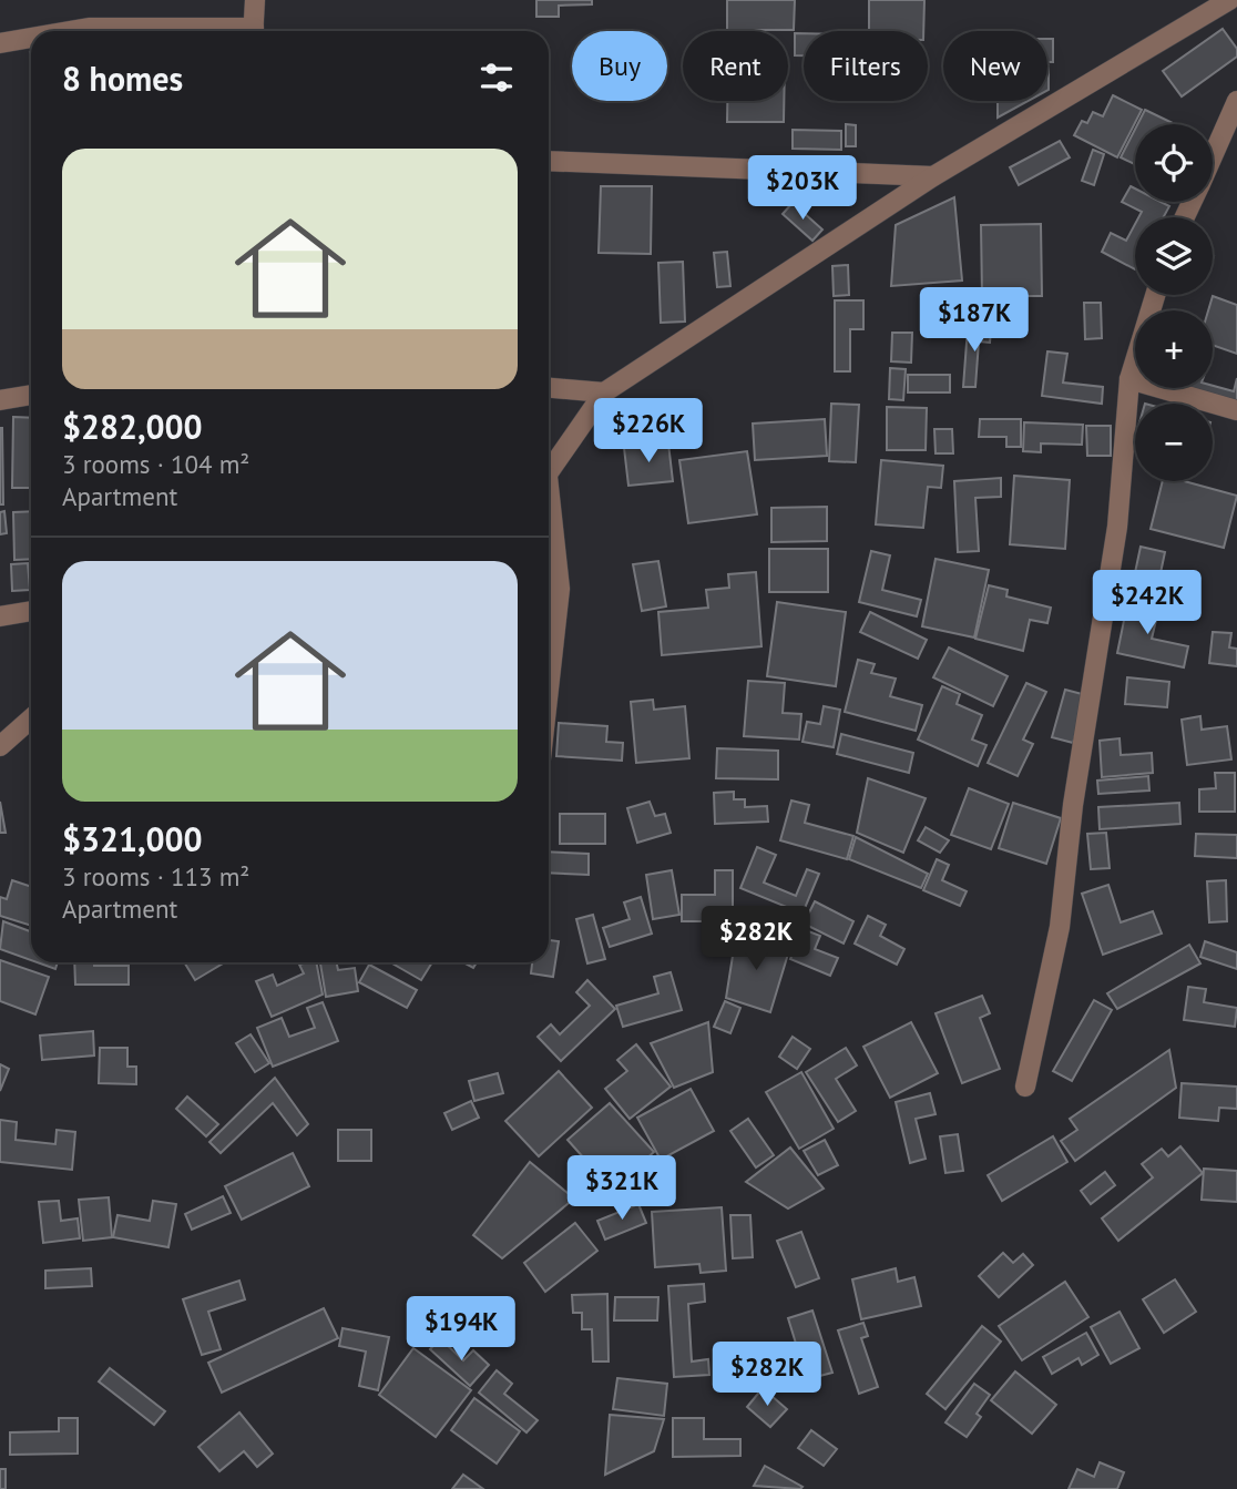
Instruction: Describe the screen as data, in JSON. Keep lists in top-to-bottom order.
{
  "page": {
    "chip": [
      "Buy",
      "Rent",
      "Filters",
      "New"
    ],
    "heading": "8 homes",
    "map_buttons": ["+", "−"],
    "list": [
      {
        "name": "$282,000",
        "note": "3 rooms · 104 m² · Apartment"
      },
      {
        "name": "$321,000",
        "note": "3 rooms · 113 m² · Apartment"
      }
    ],
    "price": [
      "$203K",
      "$187K",
      "$226K",
      "$242K",
      "$282K",
      "$321K",
      "$194K",
      "$282K"
    ]
  }
}
